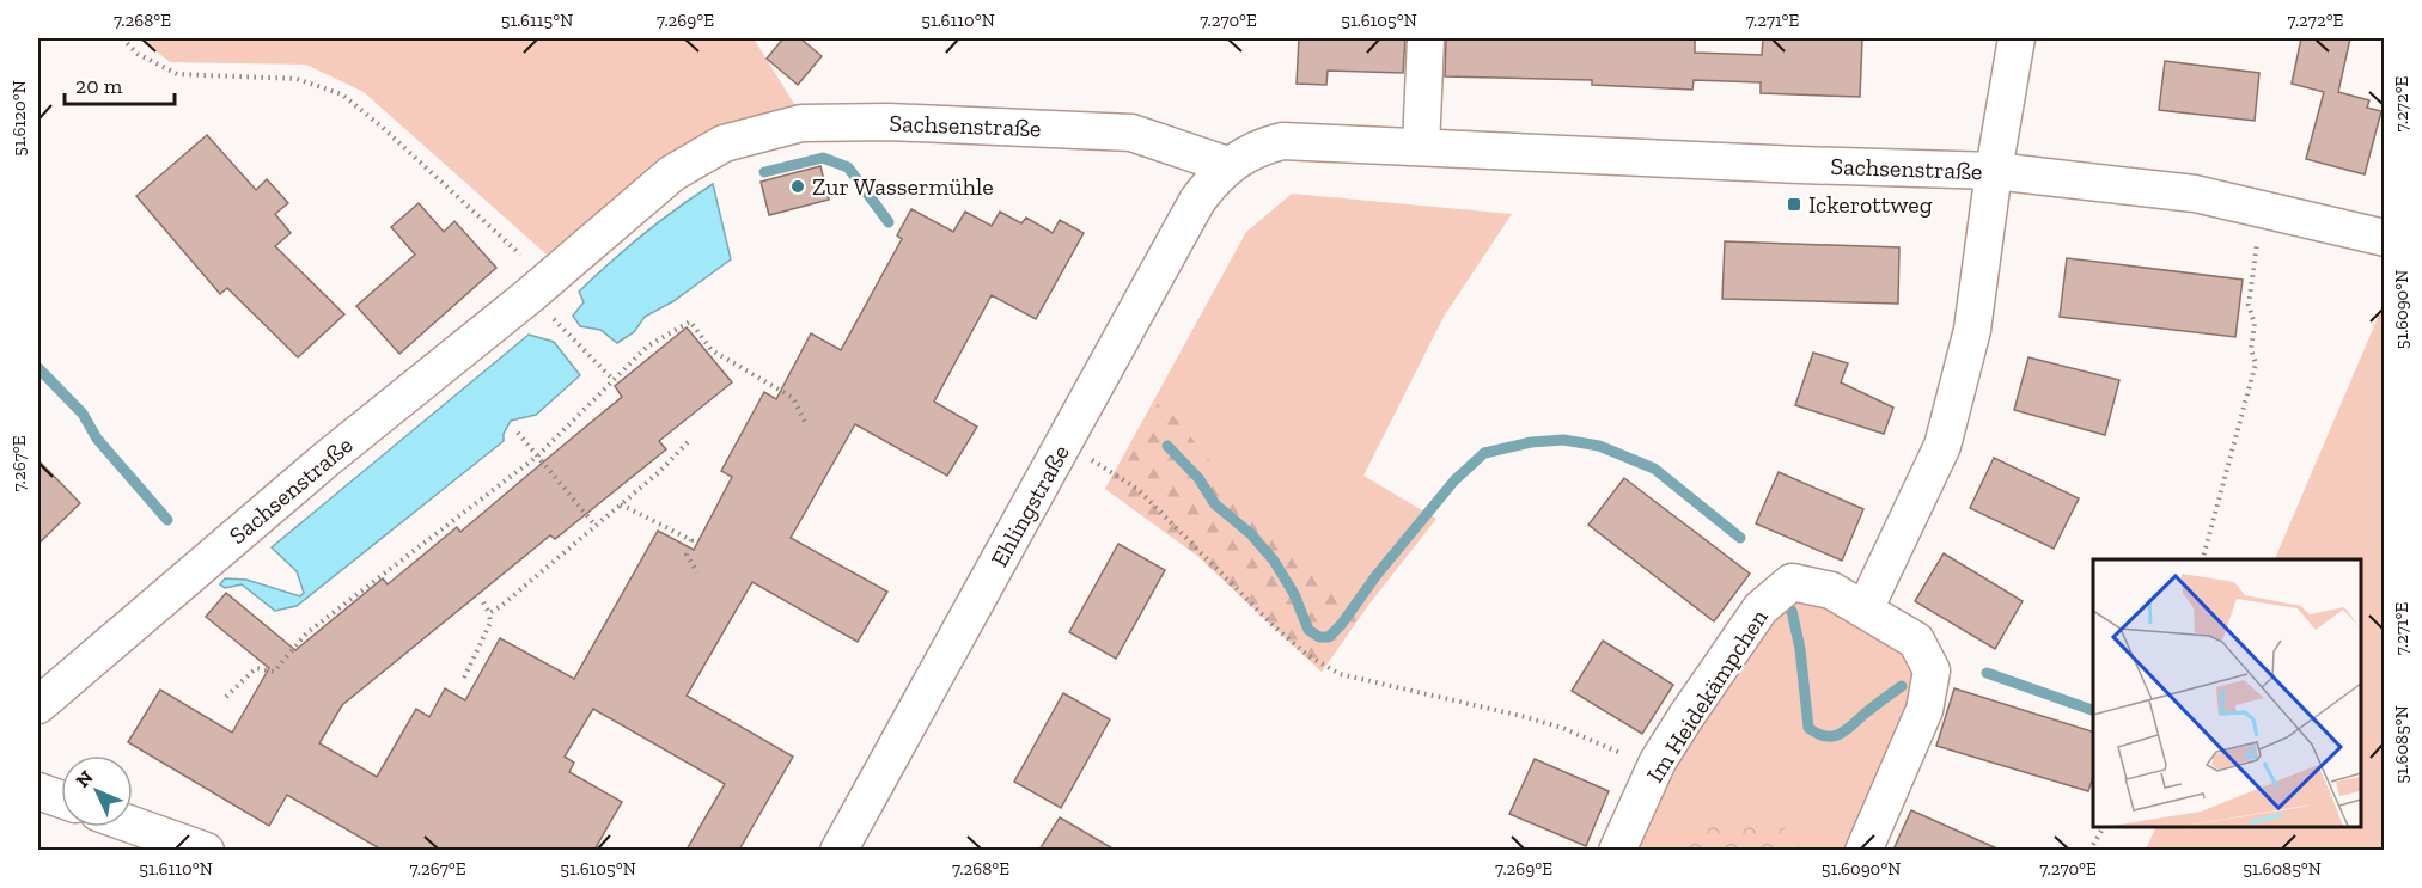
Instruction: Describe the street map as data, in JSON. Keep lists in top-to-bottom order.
{
  "streets": {
    "street": ["Sachsenstraße", "Ehlingstraße", "Im Heidekämpchen"]
  },
  "crossings": [
    ["Sachsenstraße", "Ehlingstraße"]
  ],
  "places": {
    "other": ["Zur Wassermühle"],
    "transit": ["Ickerottweg"]
  },
  "scale_bar": "20 m",
  "north": "top left",
  "coordinates": [
    "7.268°E",
    "51.6115°N",
    "7.269°E",
    "51.6110°N",
    "7.270°E",
    "51.6105°N",
    "7.271°E",
    "7.272°E",
    "51.6120°N",
    "51.6090°N",
    "7.267°E",
    "51.6085°N"
  ]
}
